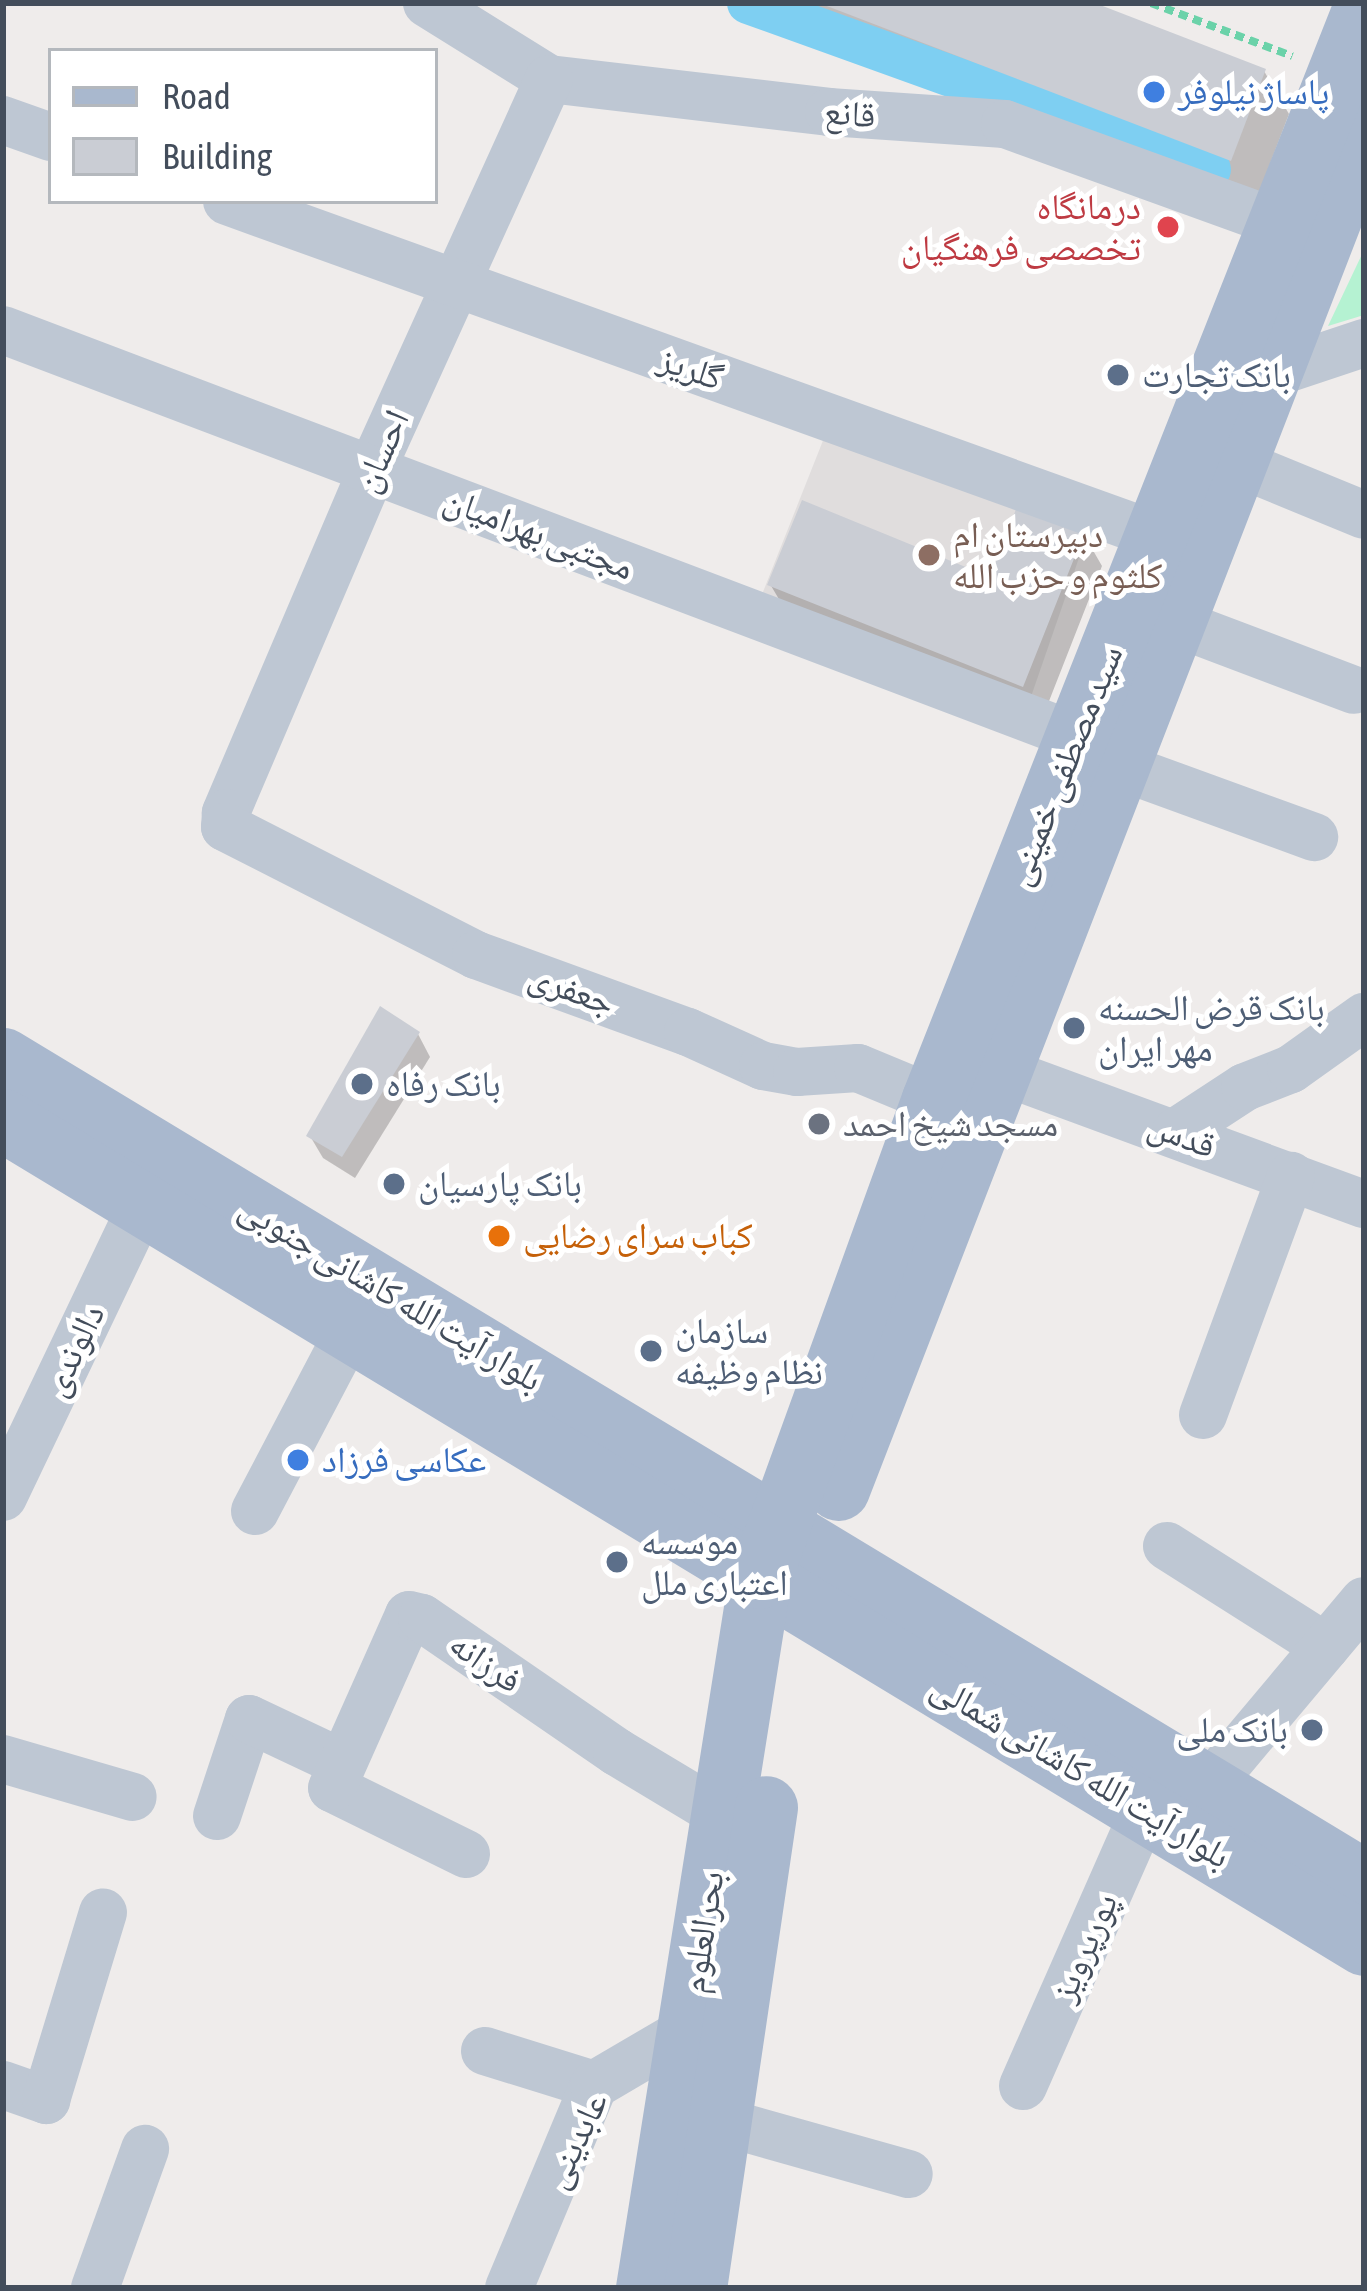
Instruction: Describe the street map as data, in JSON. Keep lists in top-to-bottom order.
{
  "streets": {
    "main road": [
      "سید مصطفی خمینی",
      "بلوار آیت الله کاشانی جنوبی",
      "بلوار آیت الله کاشانی شمالی",
      "بحرالعلوم"
    ],
    "street": [
      "قانع",
      "گلریز",
      "احسان",
      "مجتبی بهرامیان",
      "جعفری",
      "قدس",
      "دالوندی",
      "فرزانه",
      "پورپرویز",
      "عابدینی"
    ]
  },
  "crossings": [
    ["قانع", "احسان"],
    ["قانع", "سید مصطفی خمینی"],
    ["گلریز", "احسان"],
    ["گلریز", "سید مصطفی خمینی"],
    ["احسان", "مجتبی بهرامیان"],
    ["احسان", "جعفری"],
    ["مجتبی بهرامیان", "سید مصطفی خمینی"],
    ["سید مصطفی خمینی", "جعفری"],
    ["سید مصطفی خمینی", "قدس"],
    ["سید مصطفی خمینی", "بلوار آیت الله کاشانی جنوبی"],
    ["سید مصطفی خمینی", "بلوار آیت الله کاشانی شمالی"],
    ["سید مصطفی خمینی", "بحرالعلوم"],
    ["بلوار آیت الله کاشانی جنوبی", "دالوندی"],
    ["بلوار آیت الله کاشانی جنوبی", "بلوار آیت الله کاشانی شمالی"],
    ["بلوار آیت الله کاشانی جنوبی", "بحرالعلوم"],
    ["فرزانه", "بحرالعلوم"],
    ["بلوار آیت الله کاشانی شمالی", "بحرالعلوم"],
    ["بلوار آیت الله کاشانی شمالی", "پورپرویز"],
    ["بحرالعلوم", "عابدینی"]
  ],
  "places": [
    "پاساژ نیلوفر",
    "درمانگاه تخصصی فرهنگیان",
    "بانک تجارت",
    "دبیرستان ام کلثوم و حزب الله",
    "بانک قرض الحسنه مهر ایران",
    "بانک رفاه",
    "مسجد شیخ احمد",
    "بانک پارسیان",
    "کباب سرای رضایی",
    "سازمان نظام وظیفه",
    "عکاسی فرزاد",
    "موسسه اعتباری ملل",
    "بانک ملی"
  ],
  "legend": ["Road", "Building"]
}
